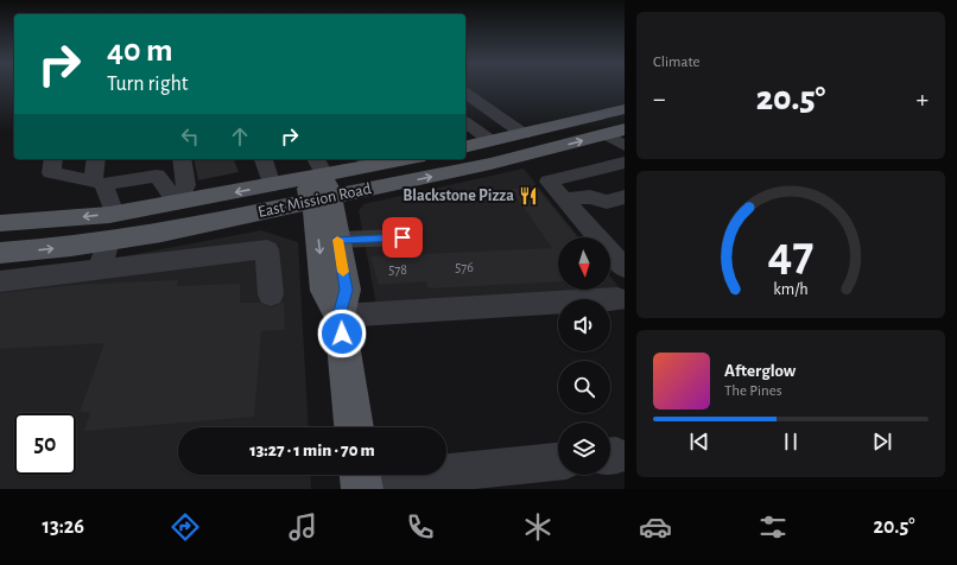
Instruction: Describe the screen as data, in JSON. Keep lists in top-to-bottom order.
{
  "streets": {
    "main road": ["East Mission Road"]
  },
  "places": {
    "restaurant": ["Blackstone Pizza"]
  },
  "house_numbers": ["576", "578"],
  "north": "bottom",
  "page": {
    "tile": "Climate",
    "turn": ["40 m", "Turn right"],
    "heat": ["−", "20.5°", "+"],
    "song": ["Afterglow", "The Pines"],
    "limit": "50",
    "trip": "13:27 · 1 min · 70 m",
    "tabs": ["13:26", "20.5°"],
    "gauge": ["47", "km/h"]
  }
}
